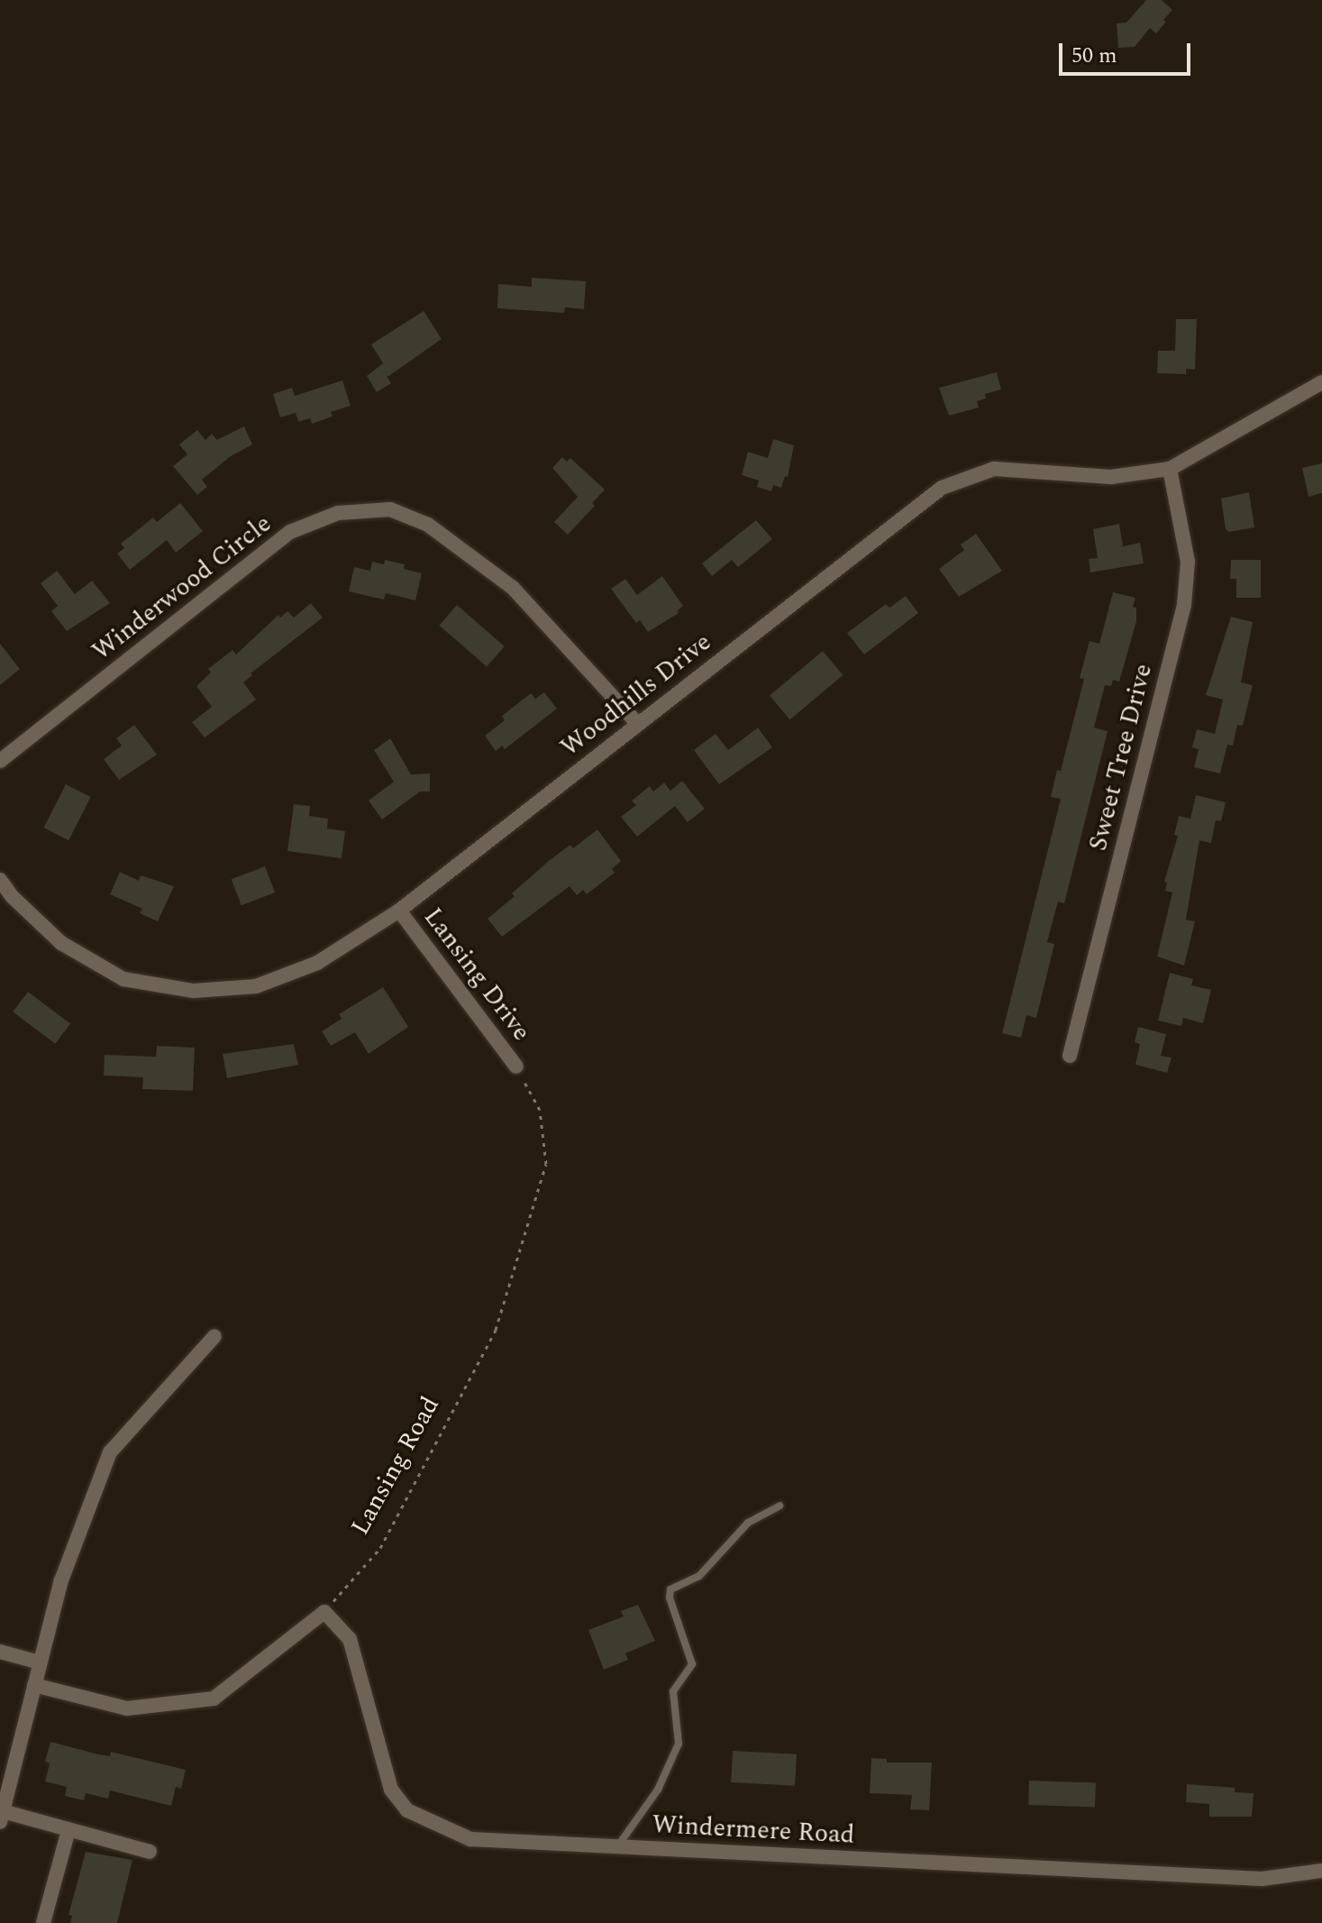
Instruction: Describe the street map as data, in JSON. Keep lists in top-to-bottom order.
{
  "streets": {
    "street": [
      "Winderwood Circle",
      "Woodhills Drive",
      "Sweet Tree Drive",
      "Lansing Drive",
      "Windermere Road"
    ],
    "path": ["Lansing Road"]
  },
  "crossings": [
    ["Winderwood Circle", "Woodhills Drive"],
    ["Woodhills Drive", "Sweet Tree Drive"],
    ["Woodhills Drive", "Lansing Drive"],
    ["Lansing Drive", "Lansing Road"],
    ["Lansing Road", "Windermere Road"]
  ],
  "scale_bar": "50 m"
}
